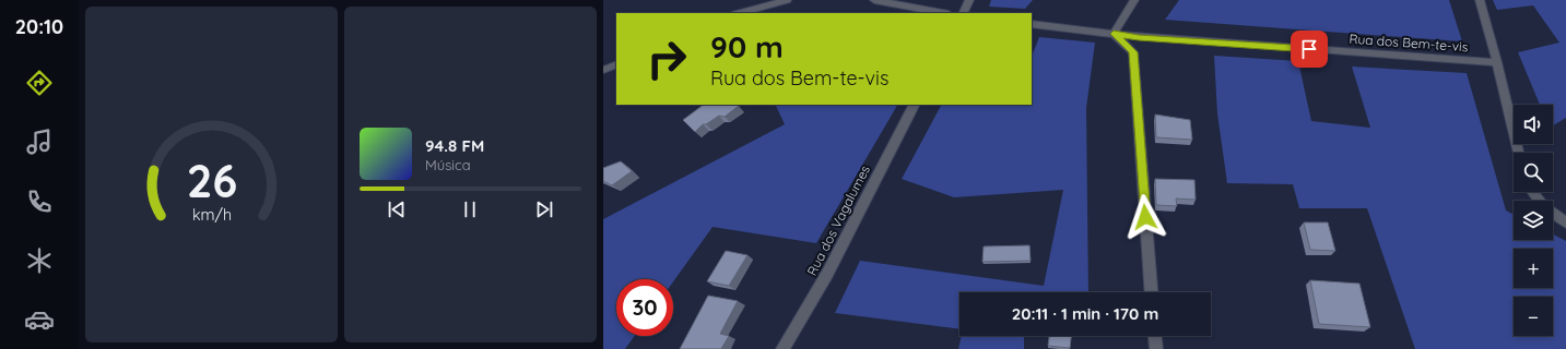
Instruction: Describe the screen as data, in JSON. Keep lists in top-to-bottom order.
{
  "streets": {
    "street": ["Rua dos Bem-te-vis", "Rua dos Vagalumes"]
  },
  "page": {
    "tabs": "20:10",
    "turn": ["90 m", "Rua dos Bem-te-vis"],
    "map_buttons": ["+", "−"],
    "song": ["94.8 FM", "Música"],
    "limit": "30",
    "trip": "20:11 · 1 min · 170 m",
    "gauge": ["26", "km/h"]
  }
}
